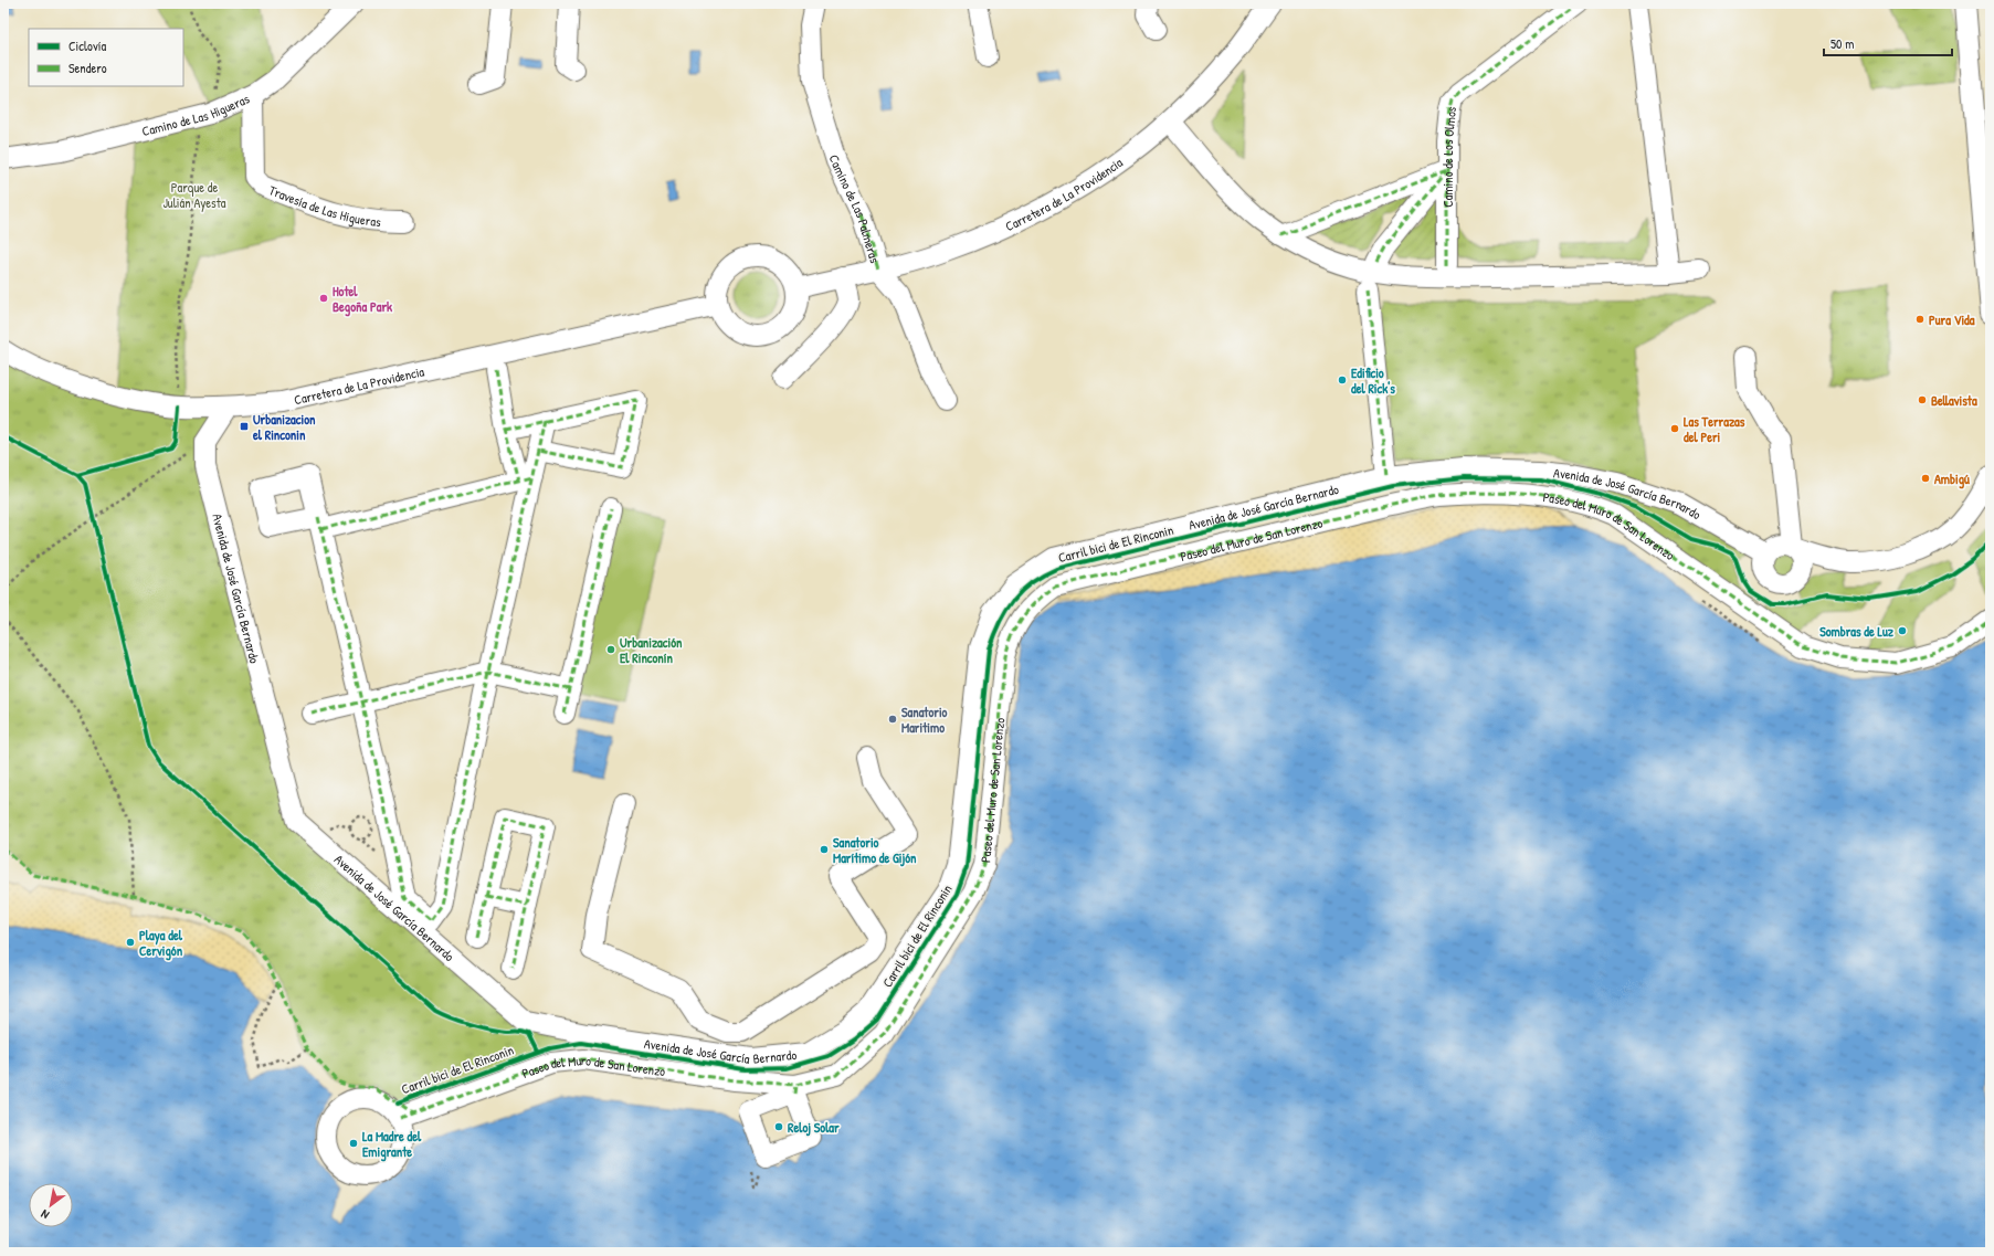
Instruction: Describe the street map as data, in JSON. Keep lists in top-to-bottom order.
{
  "streets": {
    "street": [
      "Camino de Las Higueras",
      "Camino de Los Olmos",
      "Carretera de La Providencia",
      "Travesía de Las Higueras",
      "Camino de Las Palmeras",
      "Avenida de José García Bernardo",
      "Paseo del Muro de San Lorenzo"
    ],
    "cycle path": ["Carril bici de El Rinconin"]
  },
  "crossings": [
    ["Camino de Las Higueras", "Travesía de Las Higueras"],
    ["Carretera de La Providencia", "Camino de Las Palmeras"]
  ],
  "parks": ["Parque de Julián Ayesta"],
  "places": {
    "other": [
      "Hotel Begoña Park",
      "Pura Vida",
      "Edificio del Rick's",
      "Bellavista",
      "Las Terrazas del Peri",
      "Ambigú",
      "Sombras de Luz",
      "Urbanización El Rinconín",
      "Sanatorio Maritimo",
      "Sanatorio Marítimo de Gijón",
      "Playa del Cervigón",
      "Reloj Solar",
      "La Madre del Emigrante"
    ],
    "transit": ["Urbanizacion el Rinconin"]
  },
  "legend": ["Ciclovía", "Sendero"],
  "scale_bar": "50 m",
  "north": "bottom left"
}
